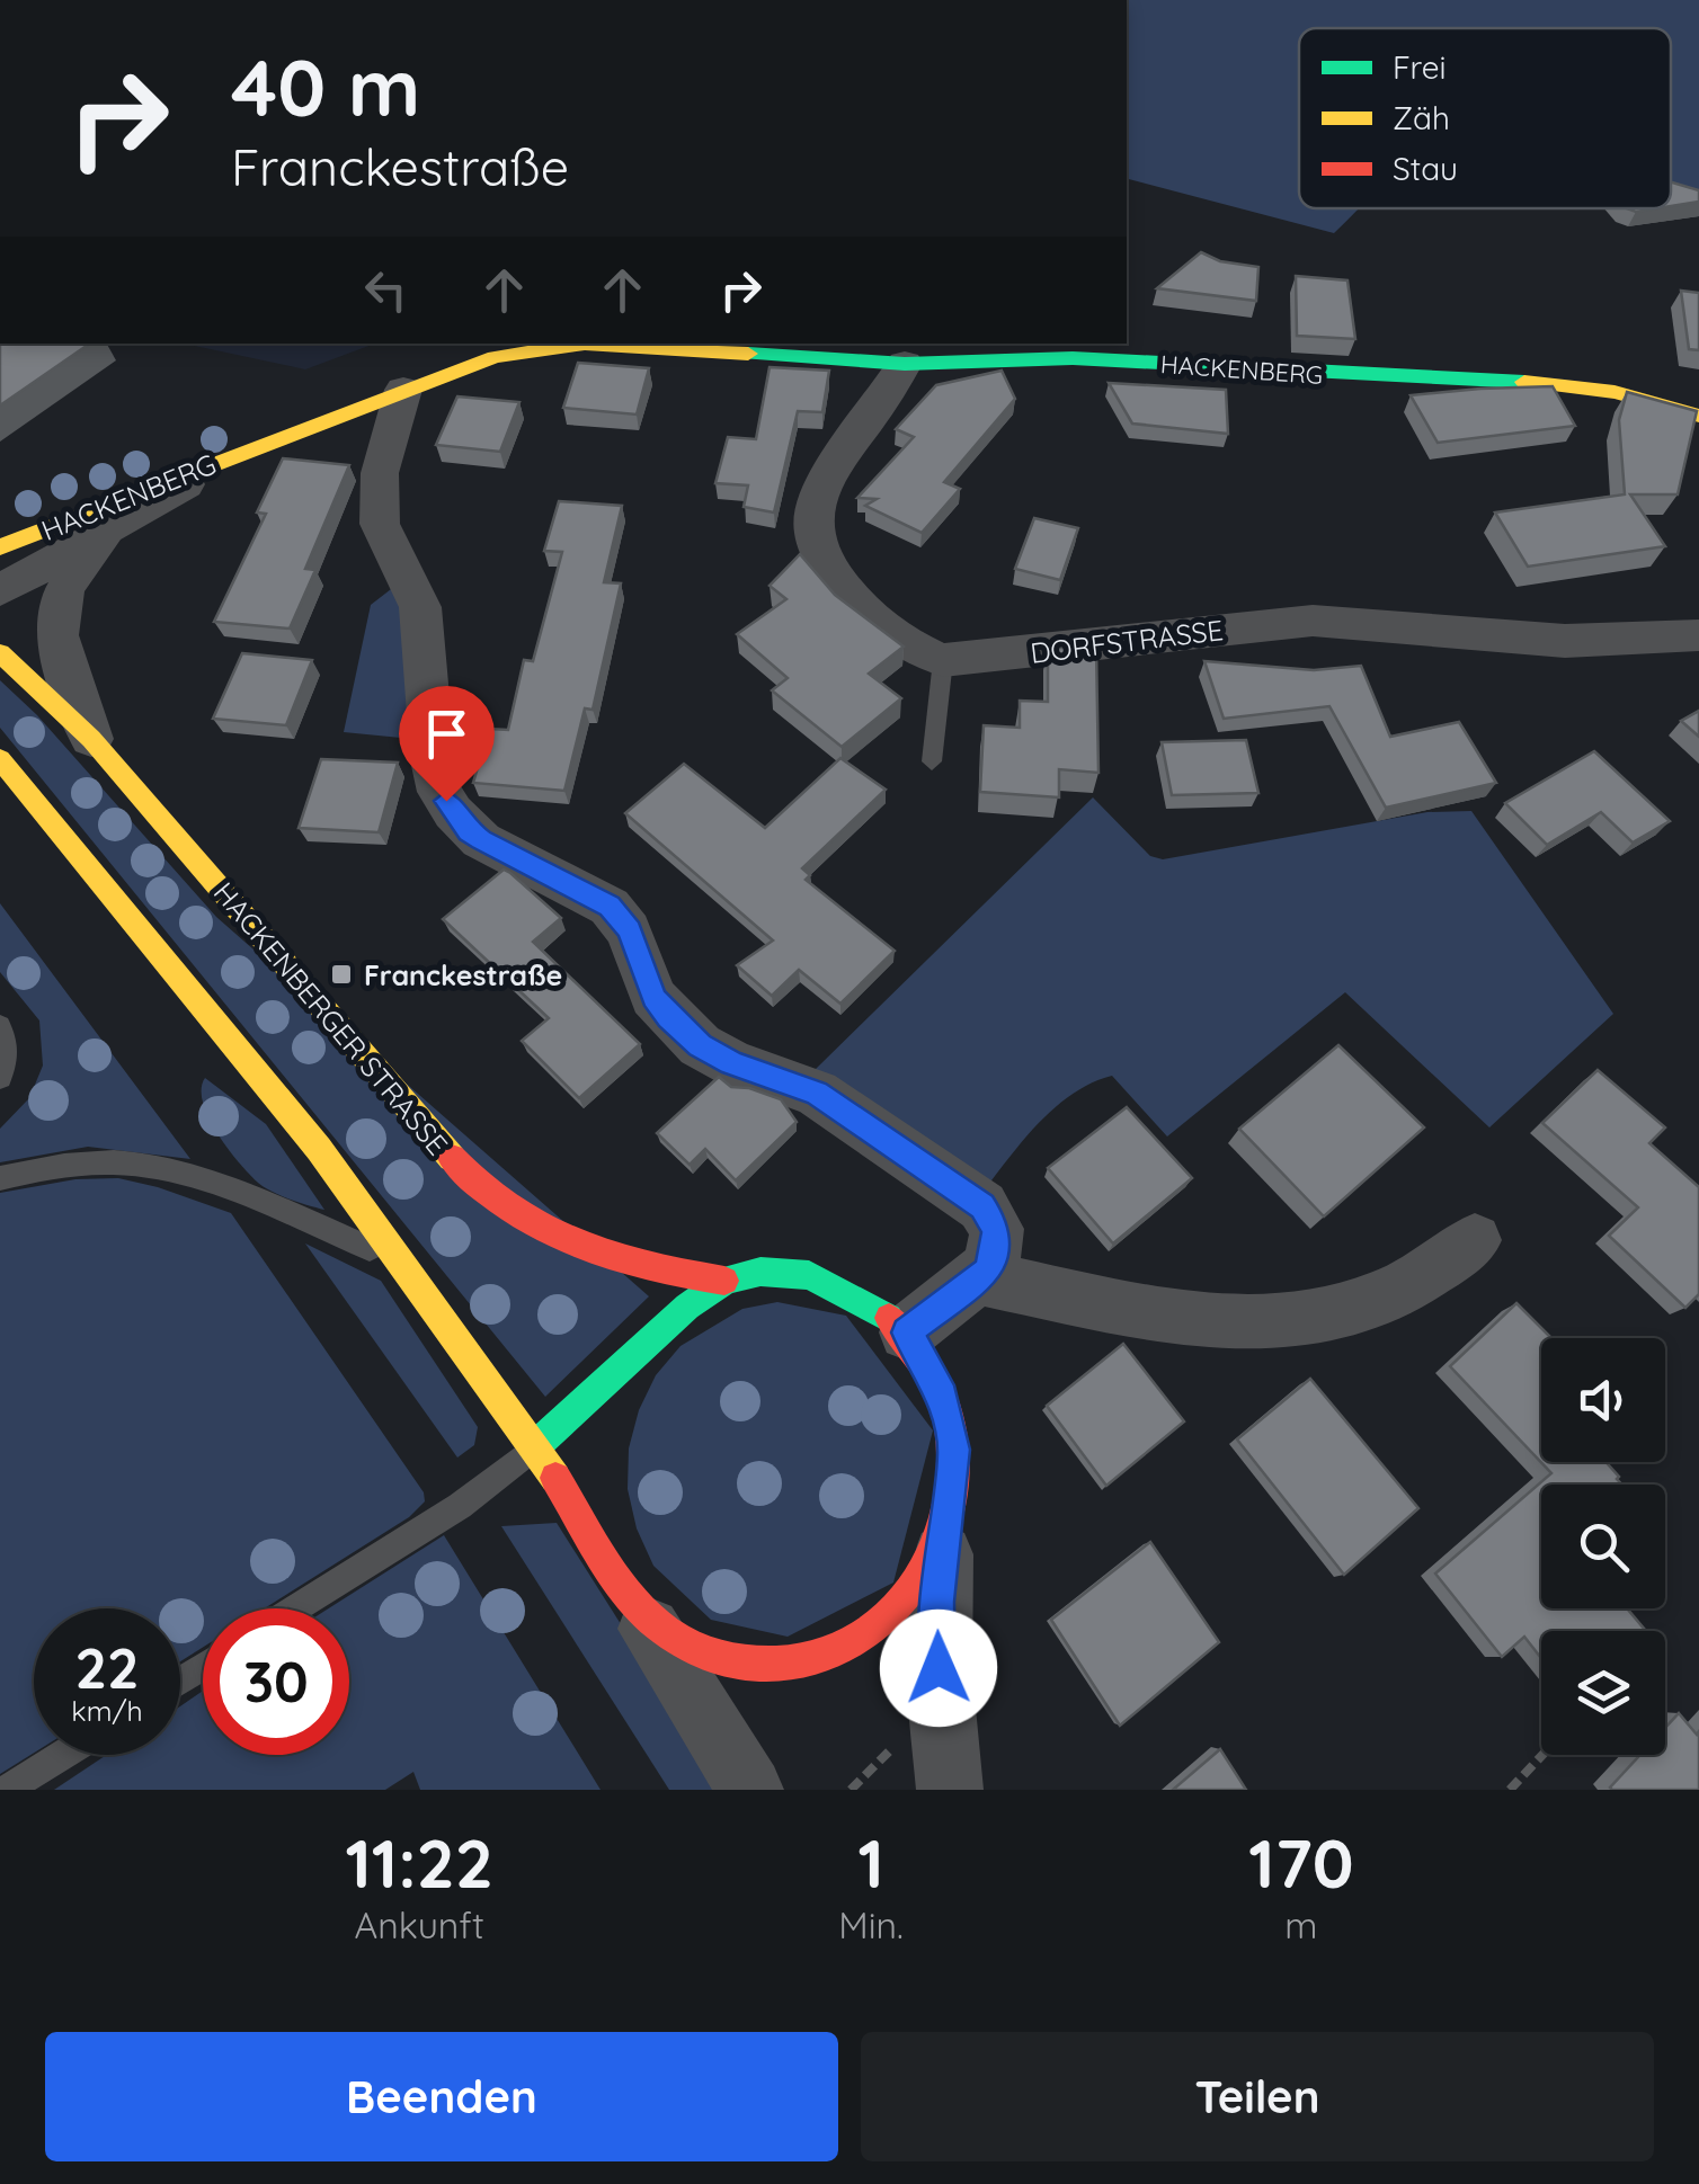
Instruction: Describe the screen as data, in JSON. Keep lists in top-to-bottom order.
{
  "streets": {
    "street": ["HACKENBERG", "DORFSTRASSE", "HACKENBERGER STRASSE"]
  },
  "crossings": [
    ["HACKENBERG", "HACKENBERGER STRASSE"]
  ],
  "places": {
    "transit": ["Franckestraße"]
  },
  "legend": ["Frei", "Zäh", "Stau"],
  "page": {
    "turn": ["40 m", "Franckestraße"],
    "speed": "22 km/h",
    "limit": "30",
    "eta": [
      "11:22",
      "Ankunft",
      "1",
      "Min.",
      "170",
      "m"
    ],
    "buttons": ["Beenden", "Teilen"]
  }
}
